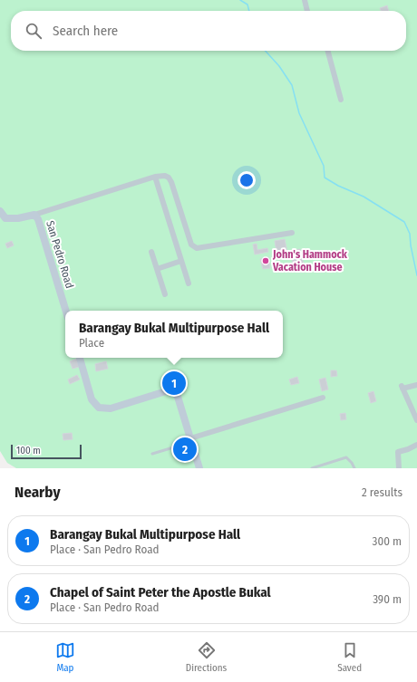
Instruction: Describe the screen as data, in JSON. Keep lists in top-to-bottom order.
{
  "streets": {
    "street": ["San Pedro Road"]
  },
  "places": ["John's Hammock Vacation House"],
  "scale_bar": "100 m",
  "page": {
    "search": "Search here",
    "popup": ["Barangay Bukal Multipurpose Hall", "Place"],
    "pins": ["1", "2"],
    "scale": "100 m",
    "heading": ["Nearby", "2 results"],
    "list": [
      {
        "mark": "1",
        "name": "Barangay Bukal Multipurpose Hall",
        "note": "Place · San Pedro Road",
        "value": "300 m"
      },
      {
        "mark": "2",
        "name": "Chapel of Saint Peter the Apostle Bukal",
        "note": "Place · San Pedro Road",
        "value": "390 m"
      }
    ],
    "nav": ["Map", "Directions", "Saved"]
  }
}
